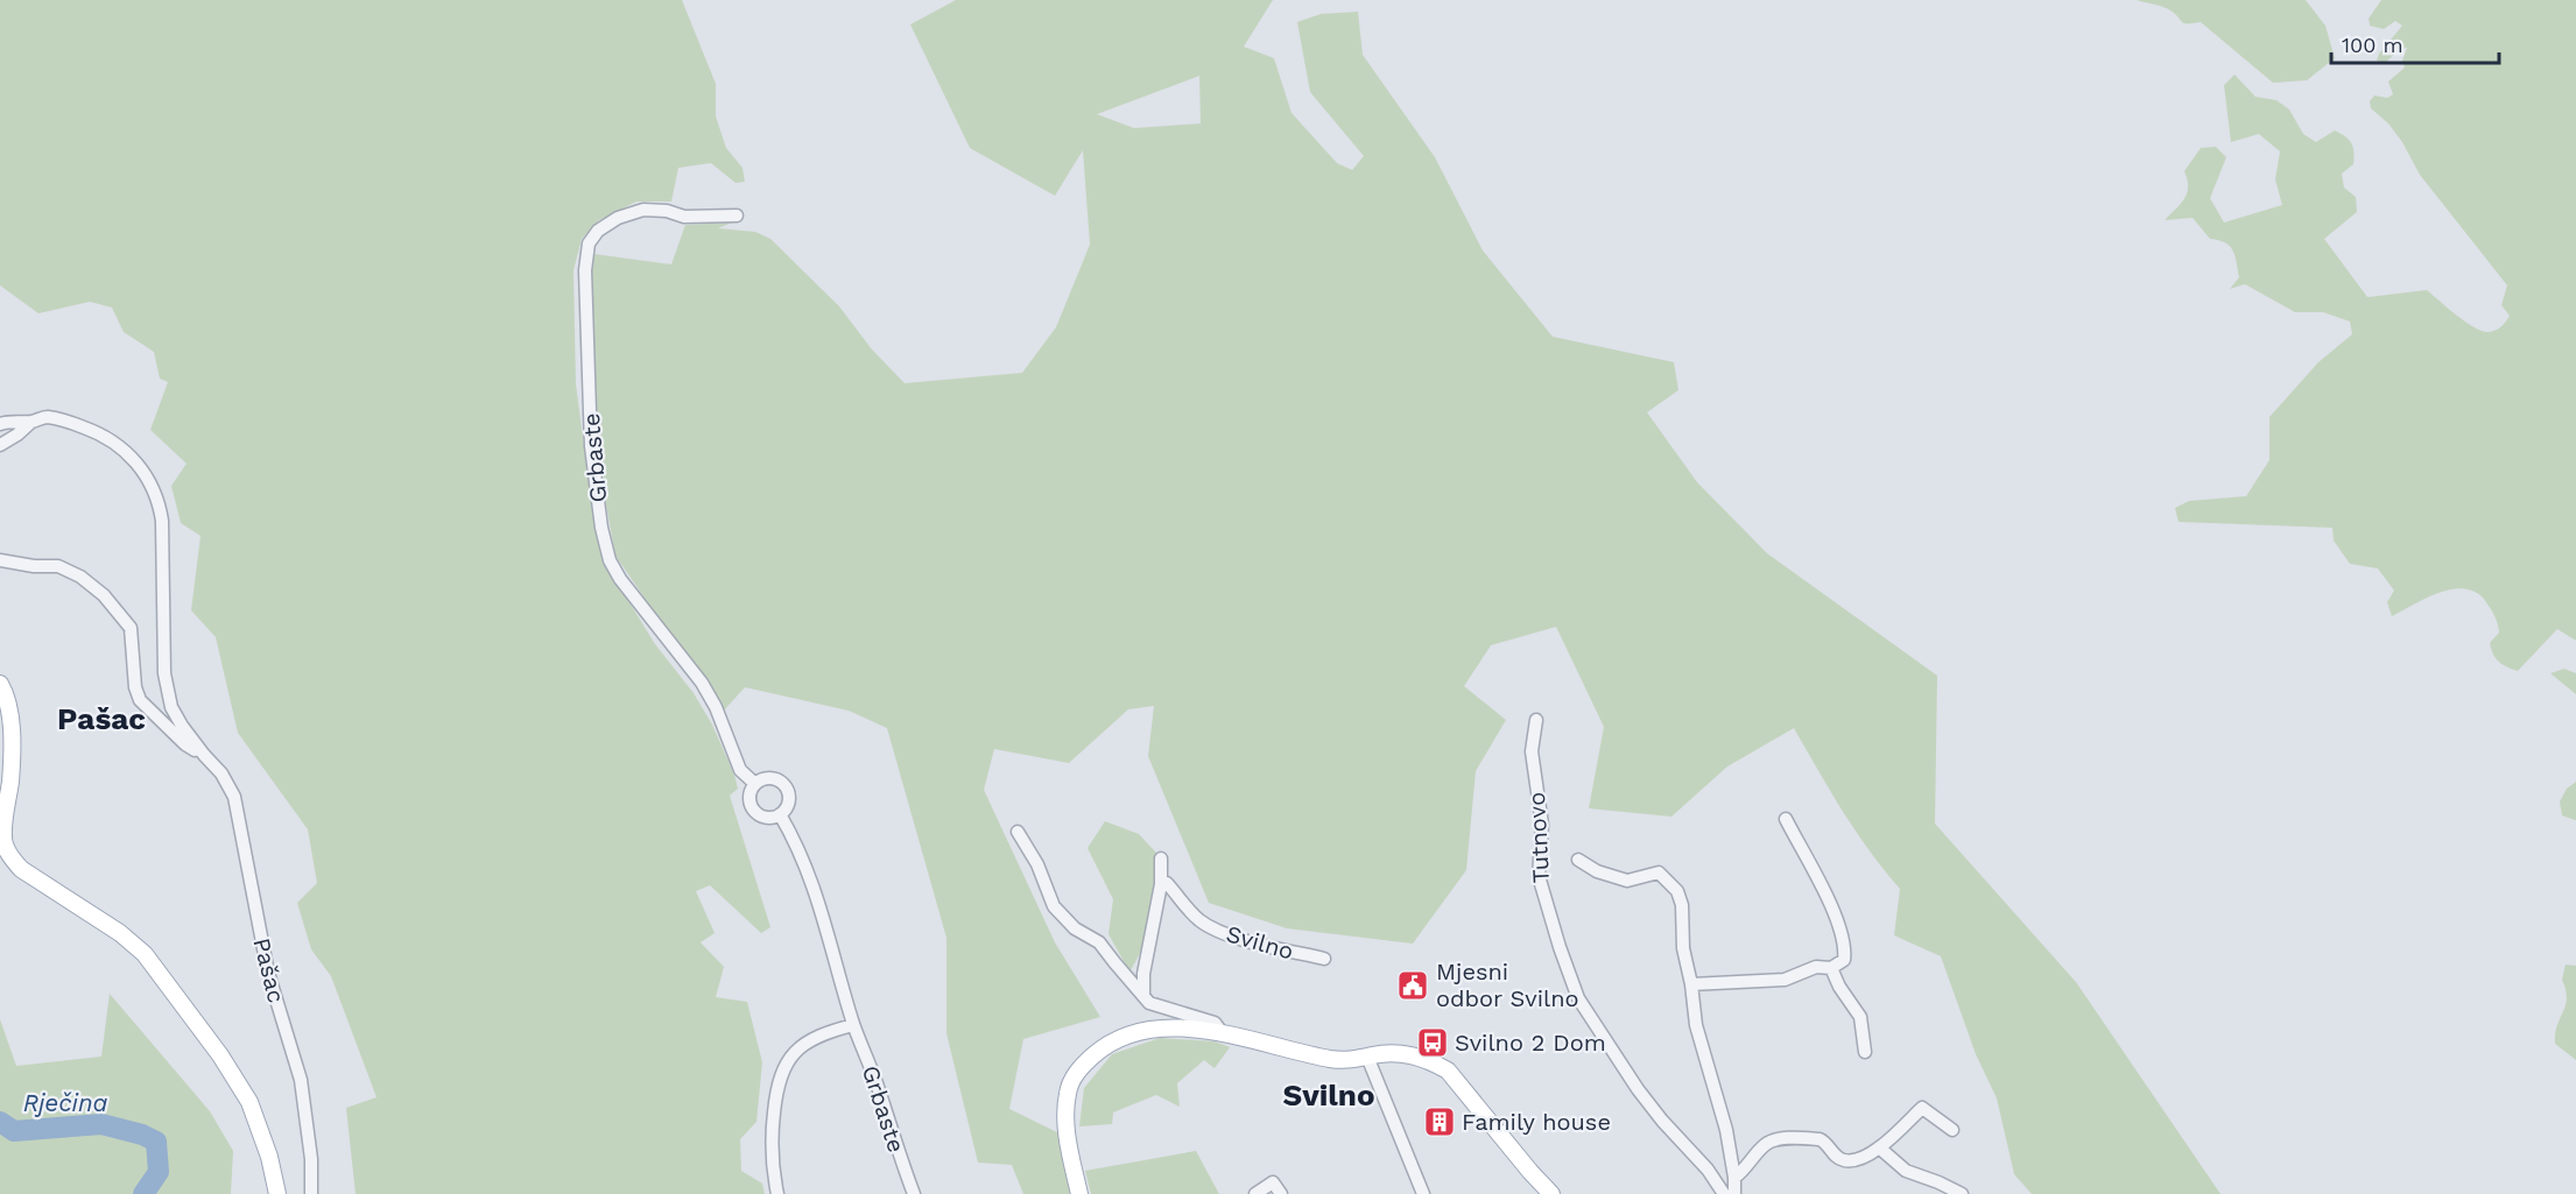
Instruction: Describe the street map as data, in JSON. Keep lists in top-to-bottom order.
{
  "streets": {
    "street": [
      "Grbaste",
      "Tutnovo",
      "Svilno",
      "Pašac"
    ]
  },
  "districts": ["Pašac", "Svilno"],
  "water": ["Rječina"],
  "places": {
    "public building": ["Mjesni odbor Svilno"],
    "bus stop": ["Svilno 2 Dom"],
    "building": ["Family house"]
  },
  "scale_bar": "100 m"
}
